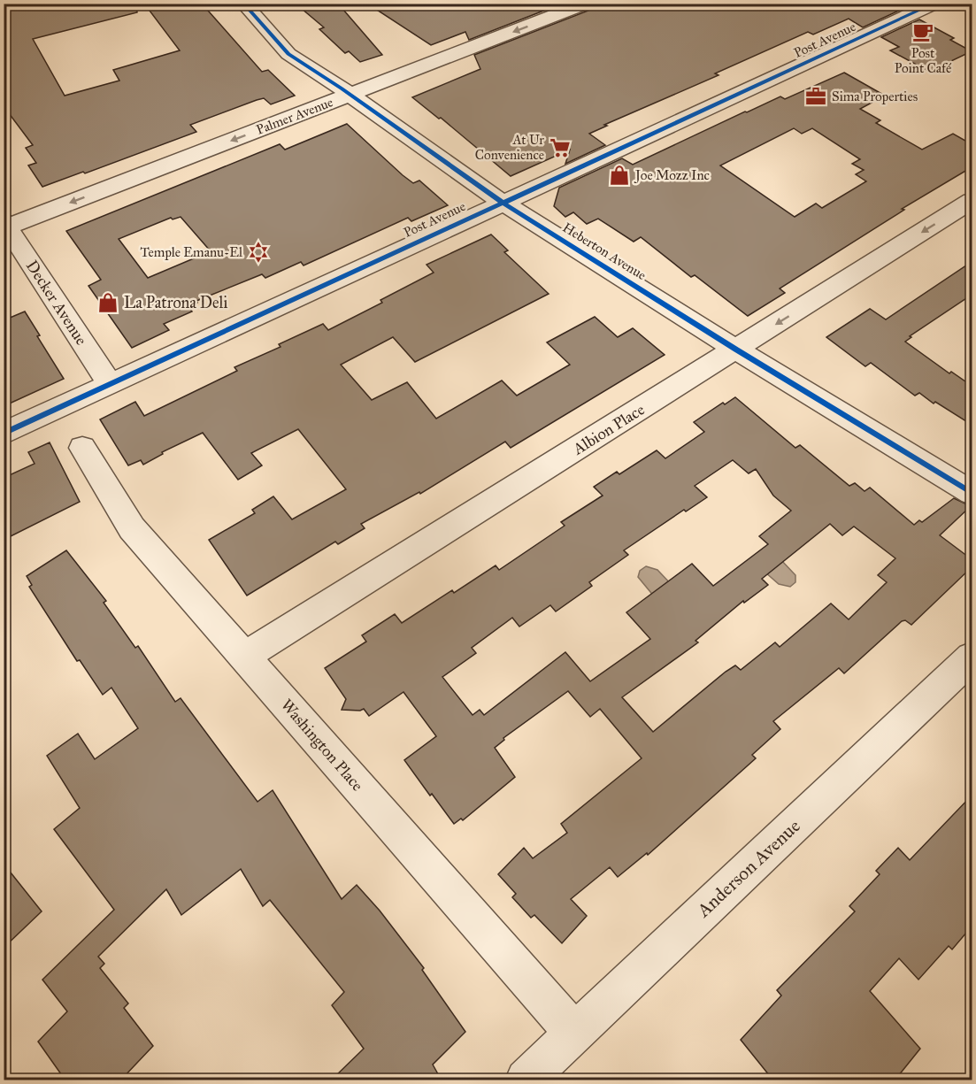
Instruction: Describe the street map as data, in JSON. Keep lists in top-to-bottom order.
{
  "streets": {
    "street": [
      "Post Avenue",
      "Palmer Avenue",
      "Heberton Avenue",
      "Decker Avenue",
      "Albion Place",
      "Washington Place",
      "Anderson Avenue"
    ]
  },
  "crossings": [
    ["Post Avenue", "Heberton Avenue"],
    ["Post Avenue", "Decker Avenue"],
    ["Palmer Avenue", "Heberton Avenue"],
    ["Palmer Avenue", "Decker Avenue"],
    ["Heberton Avenue", "Albion Place"],
    ["Albion Place", "Washington Place"],
    ["Washington Place", "Anderson Avenue"]
  ],
  "one_way": ["Palmer Avenue"],
  "places": {
    "cafe": ["Post Point Café"],
    "office": ["Sima Properties"],
    "supermarket": ["At Ur Convenience"],
    "shop": ["Joe Mozz Inc", "La Patrona Deli"],
    "synagogue": ["Temple Emanu-El"]
  }
}
